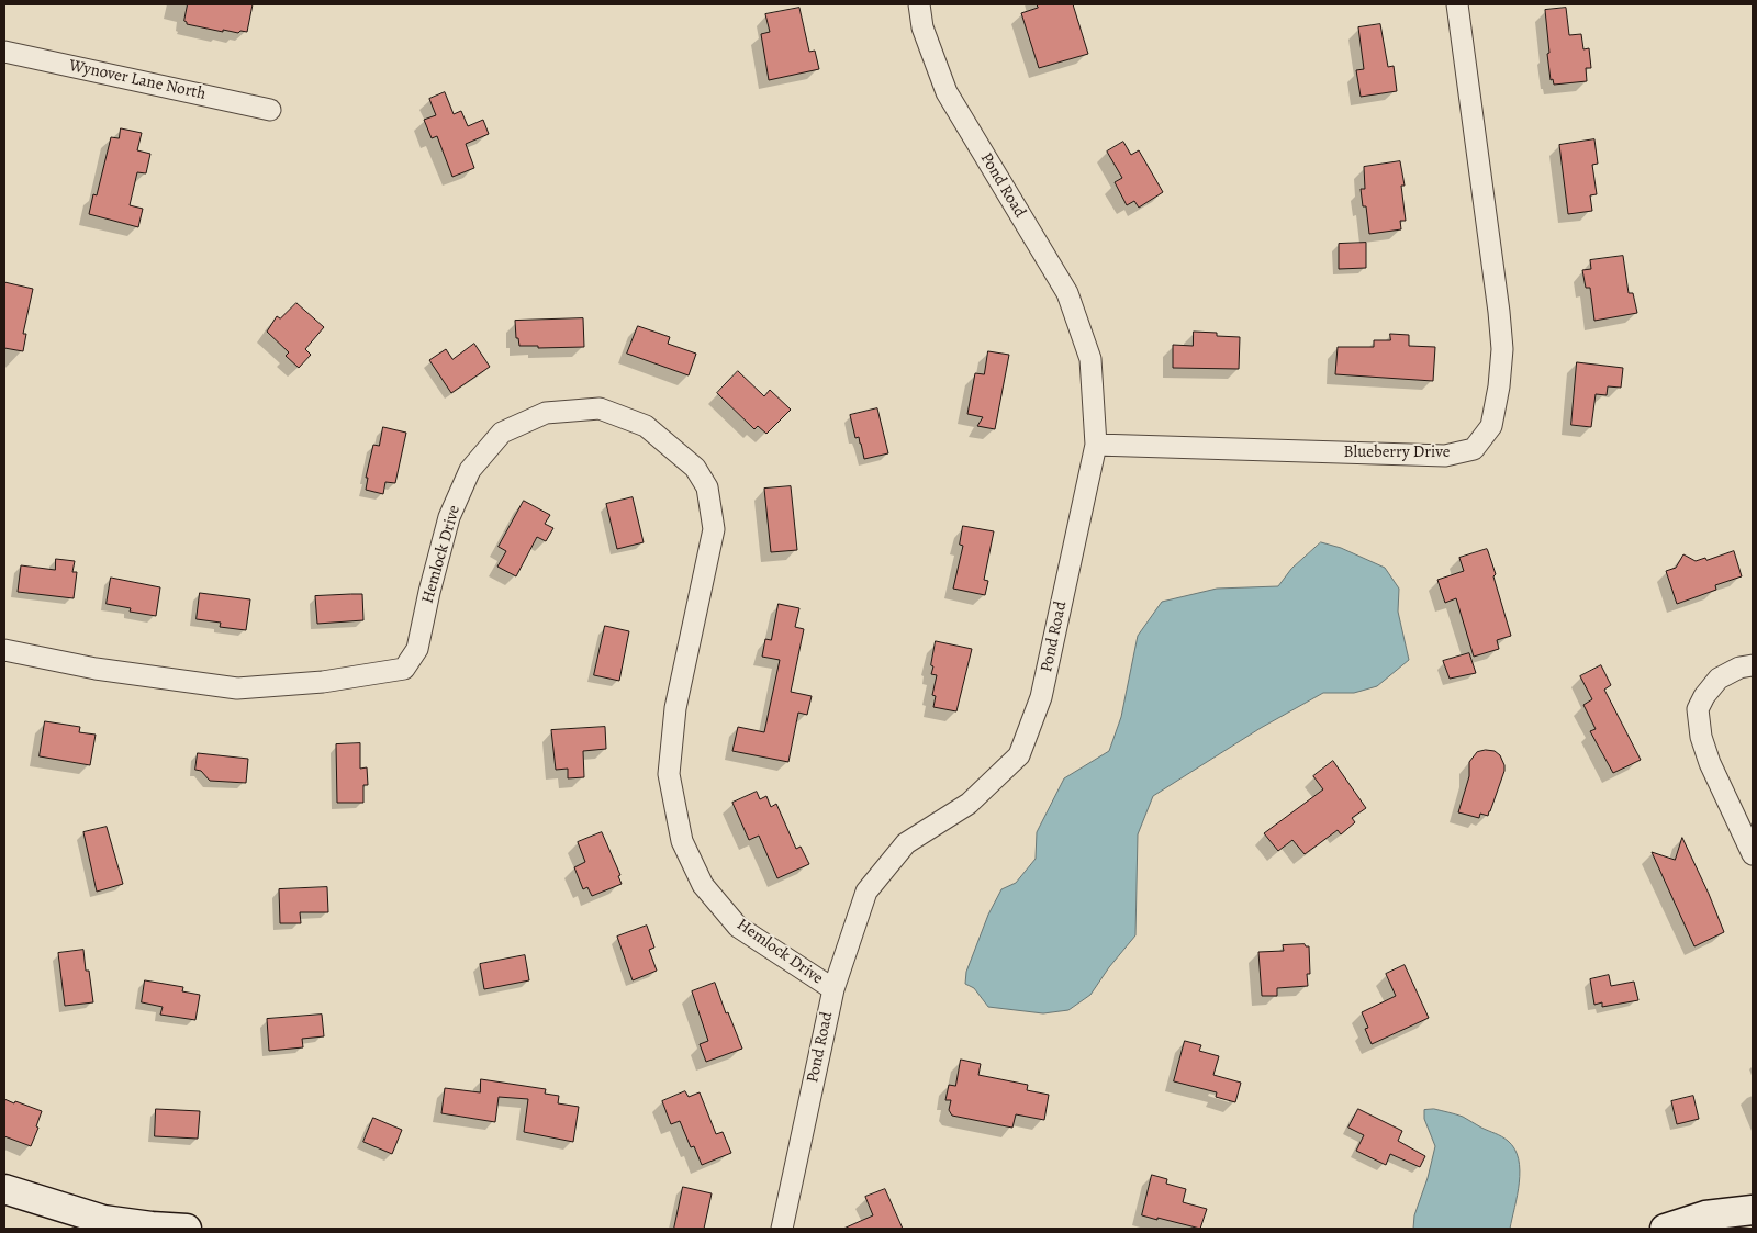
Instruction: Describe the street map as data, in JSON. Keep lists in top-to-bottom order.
{
  "streets": {
    "street": [
      "Wynover Lane North",
      "Pond Road",
      "Blueberry Drive",
      "Hemlock Drive"
    ]
  },
  "crossings": [
    ["Pond Road", "Blueberry Drive"],
    ["Pond Road", "Hemlock Drive"]
  ]
}
